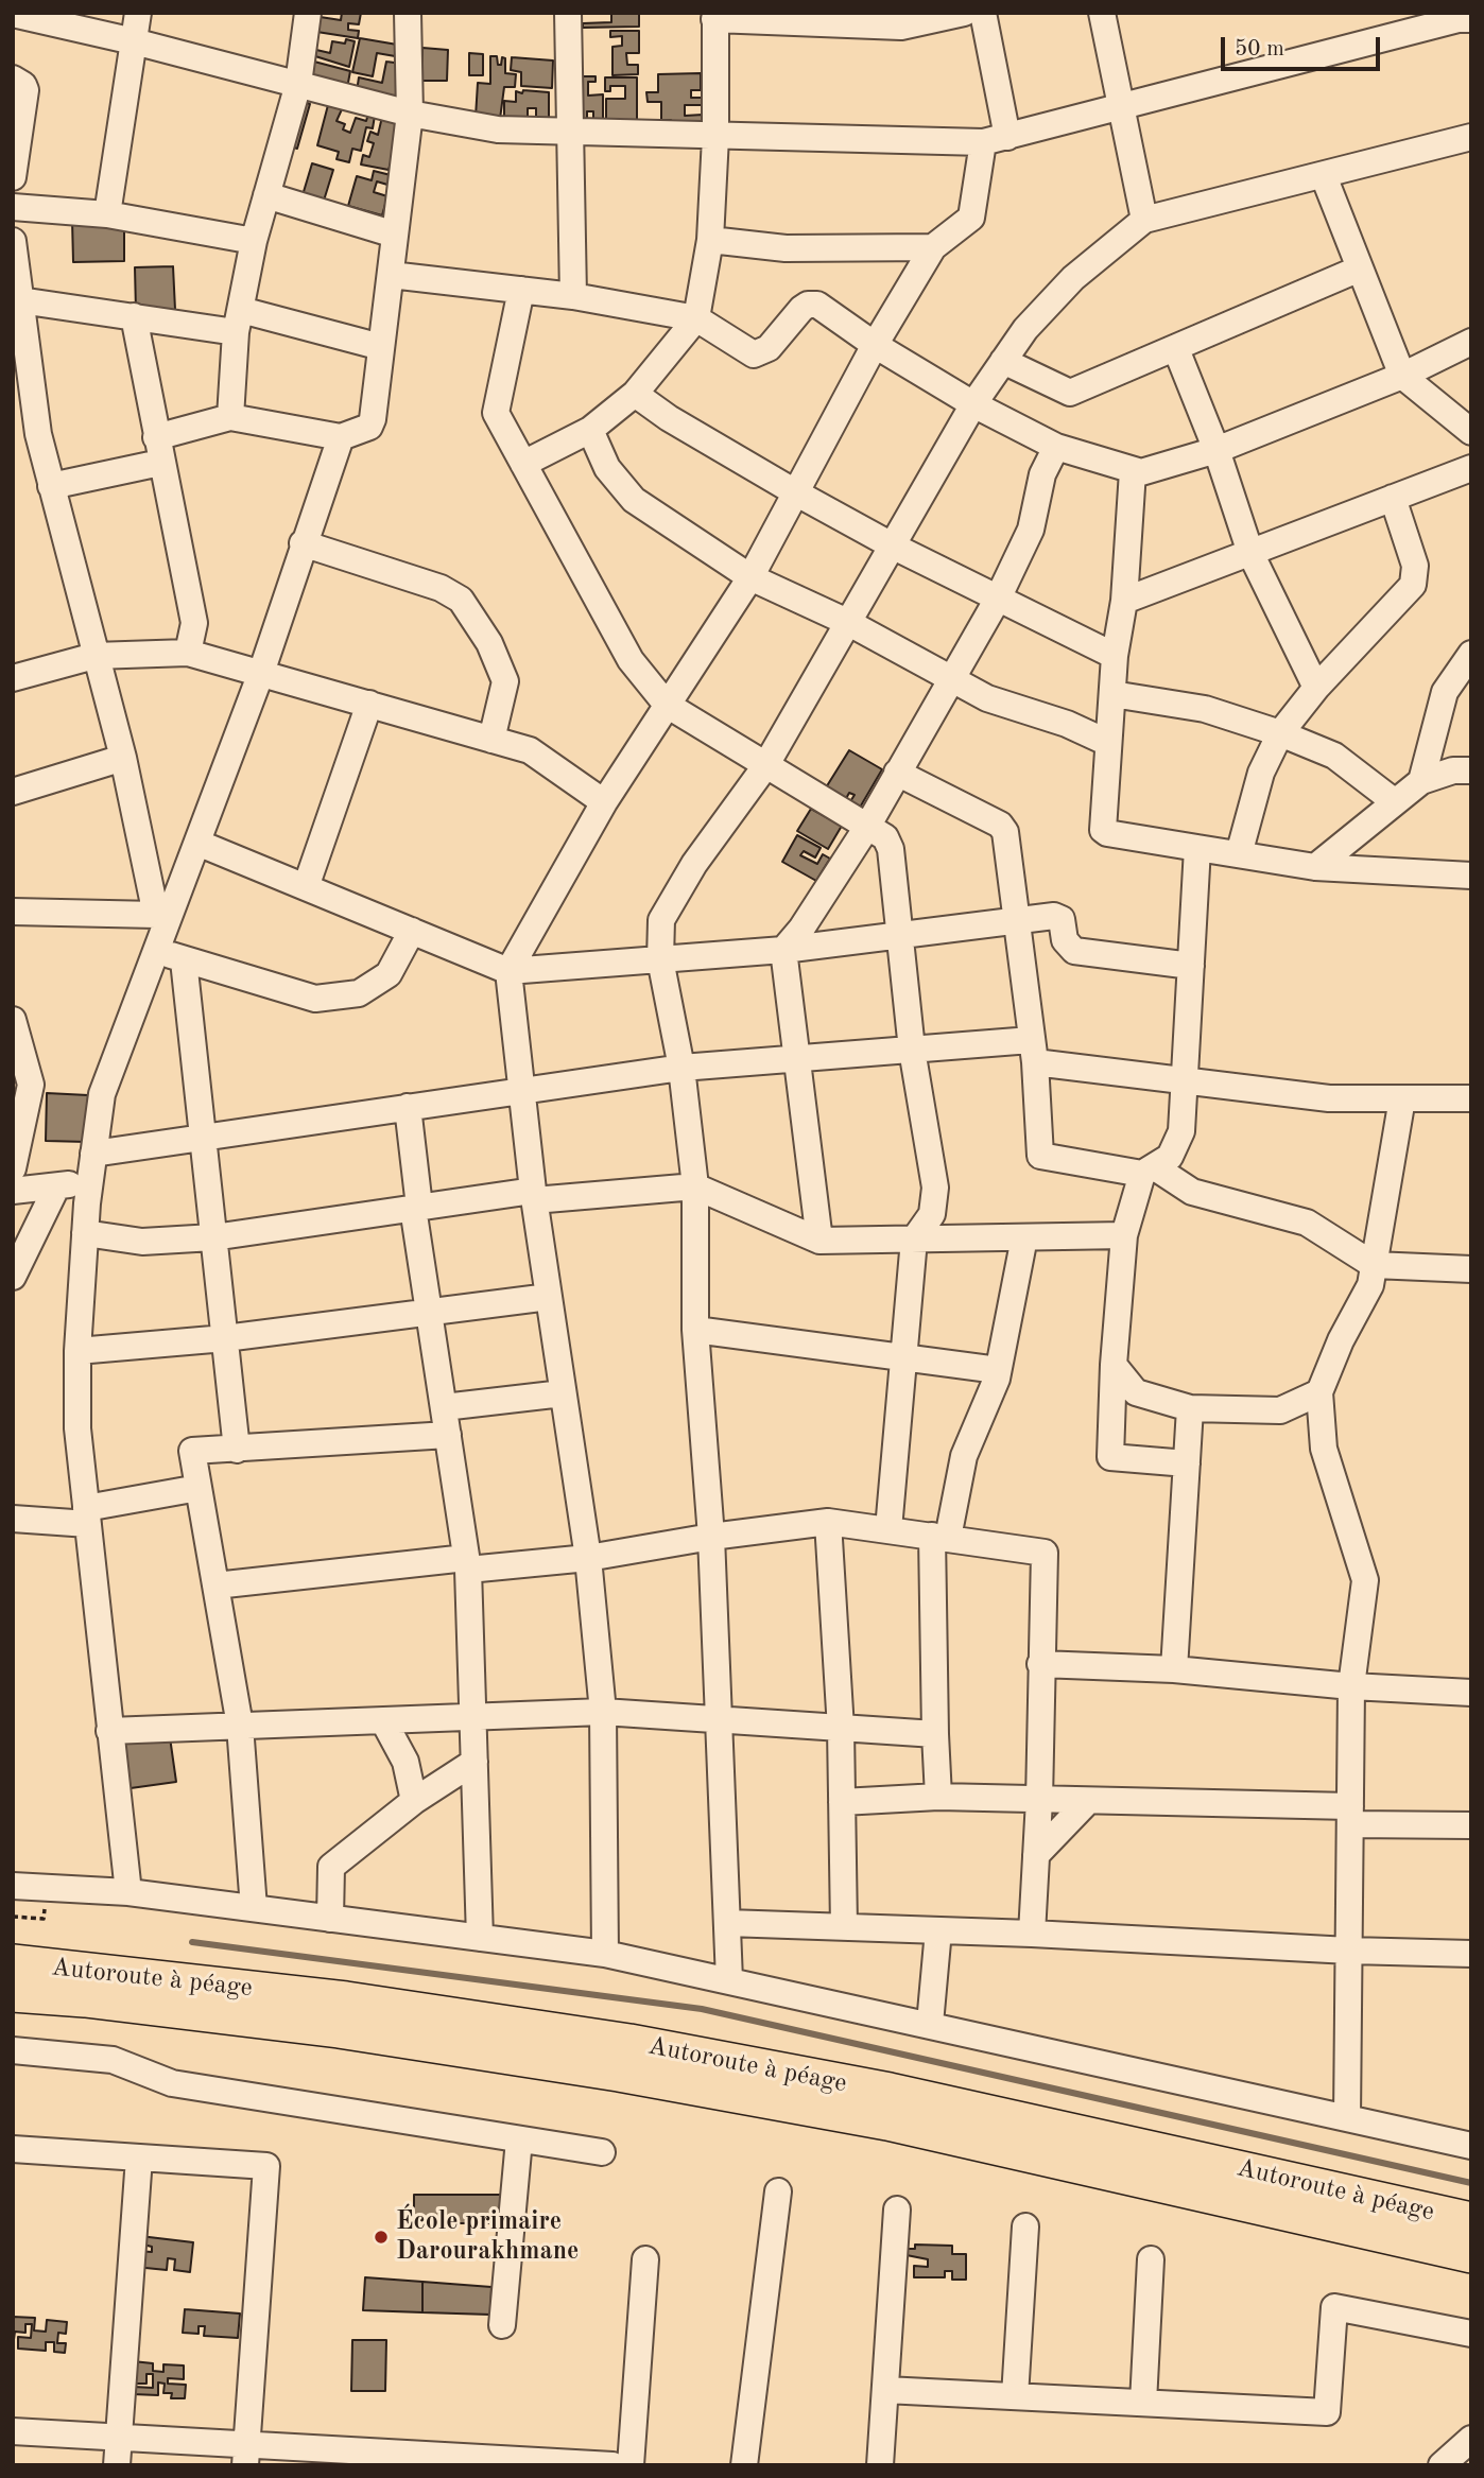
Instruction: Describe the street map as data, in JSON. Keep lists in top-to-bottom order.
{
  "streets": {
    "highway": ["Autoroute à péage"]
  },
  "places": ["École primaire Darourakhmane"],
  "scale_bar": "50 m"
}
